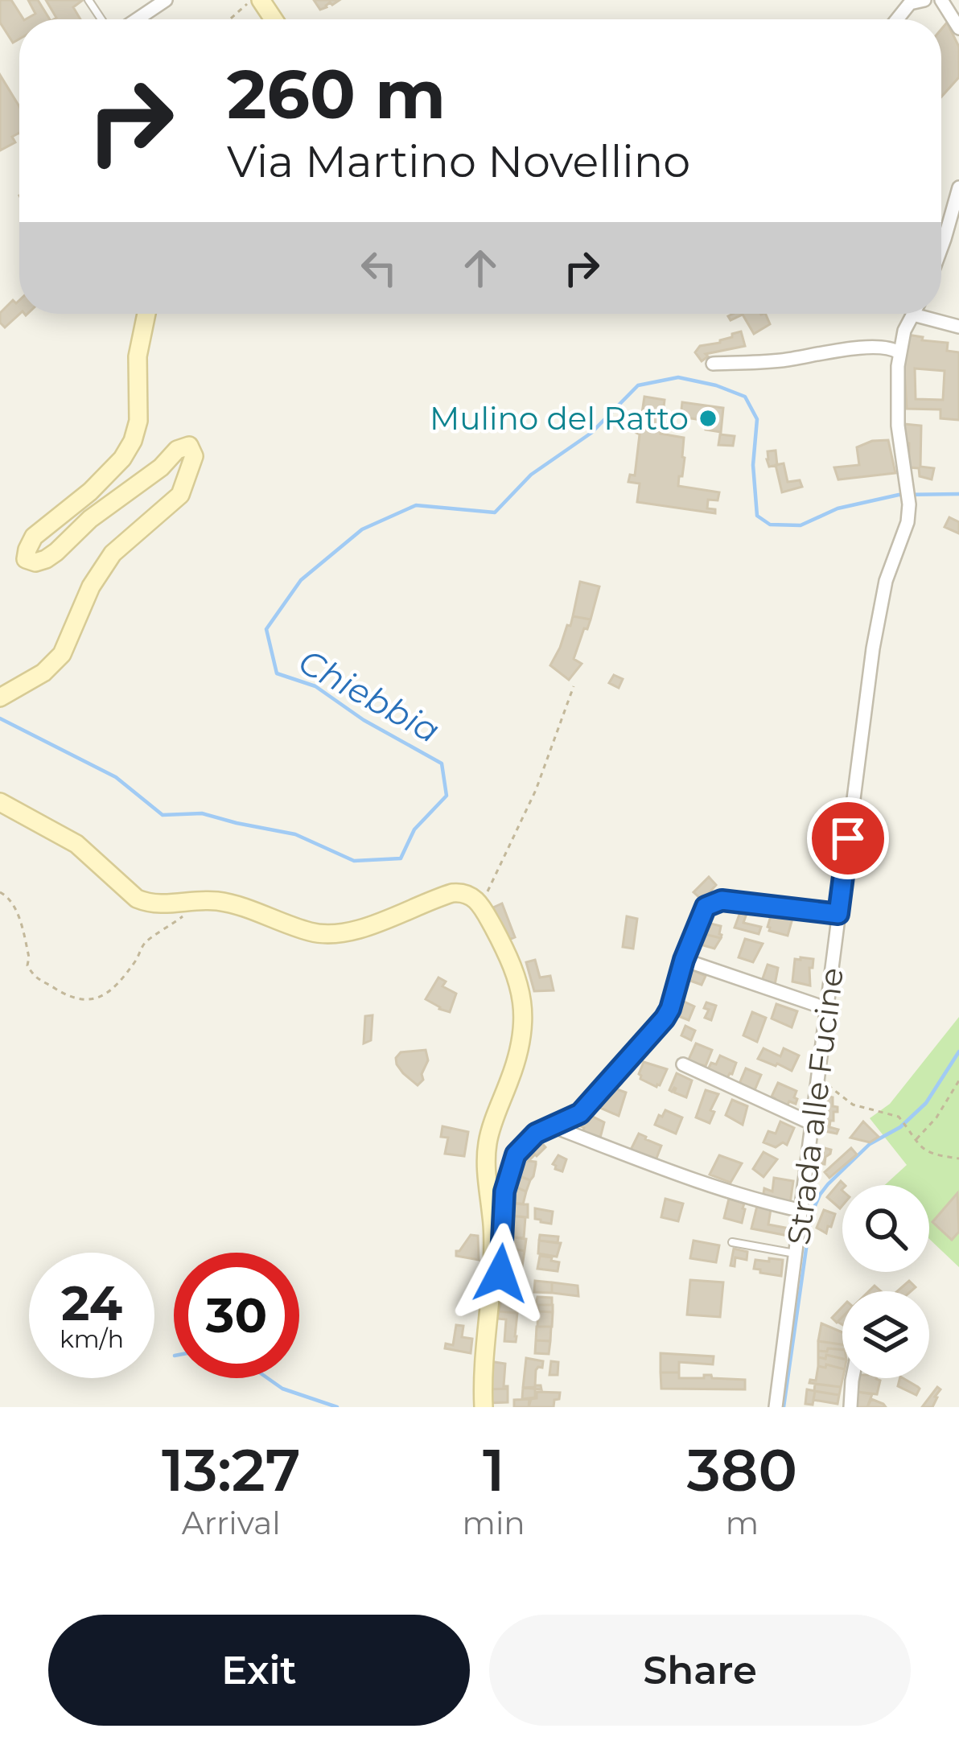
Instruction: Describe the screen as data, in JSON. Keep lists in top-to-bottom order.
{
  "streets": {
    "street": ["Strada alle Fucine"]
  },
  "water": ["Chiebbia"],
  "places": ["Mulino del Ratto"],
  "page": {
    "turn": ["260 m", "Via Martino Novellino"],
    "speed": "24 km/h",
    "limit": "30",
    "eta": [
      "13:27",
      "Arrival",
      "1",
      "min",
      "380",
      "m"
    ],
    "buttons": ["Exit", "Share"]
  }
}
